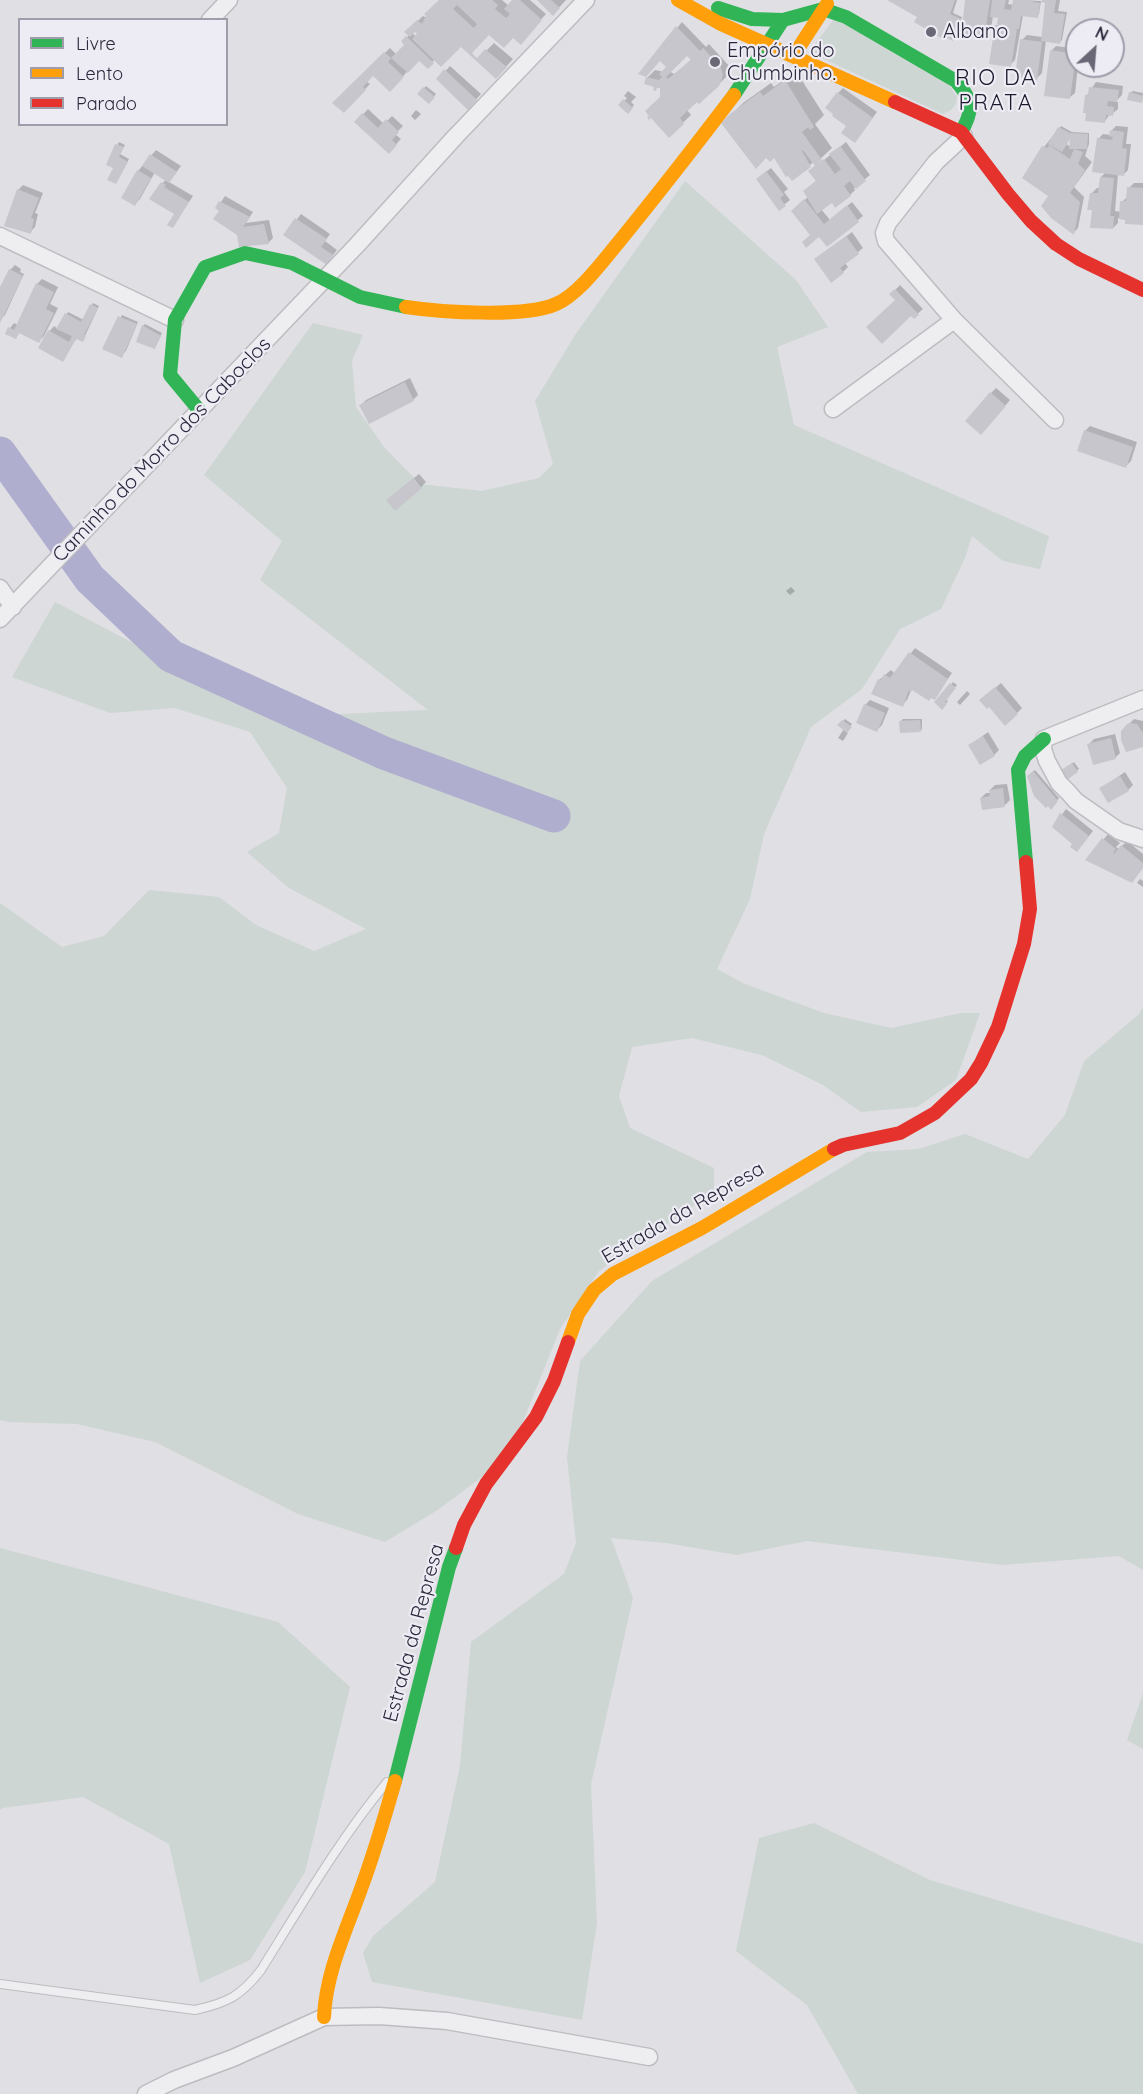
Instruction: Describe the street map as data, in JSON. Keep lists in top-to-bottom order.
{
  "streets": {
    "street": ["Caminho do Morro dos Caboclos", "Estrada da Represa"]
  },
  "districts": ["RIO DA PRATA"],
  "places": ["Albano", "Empório do Chumbinho."],
  "legend": ["Livre", "Lento", "Parado"],
  "north": "top right"
}
